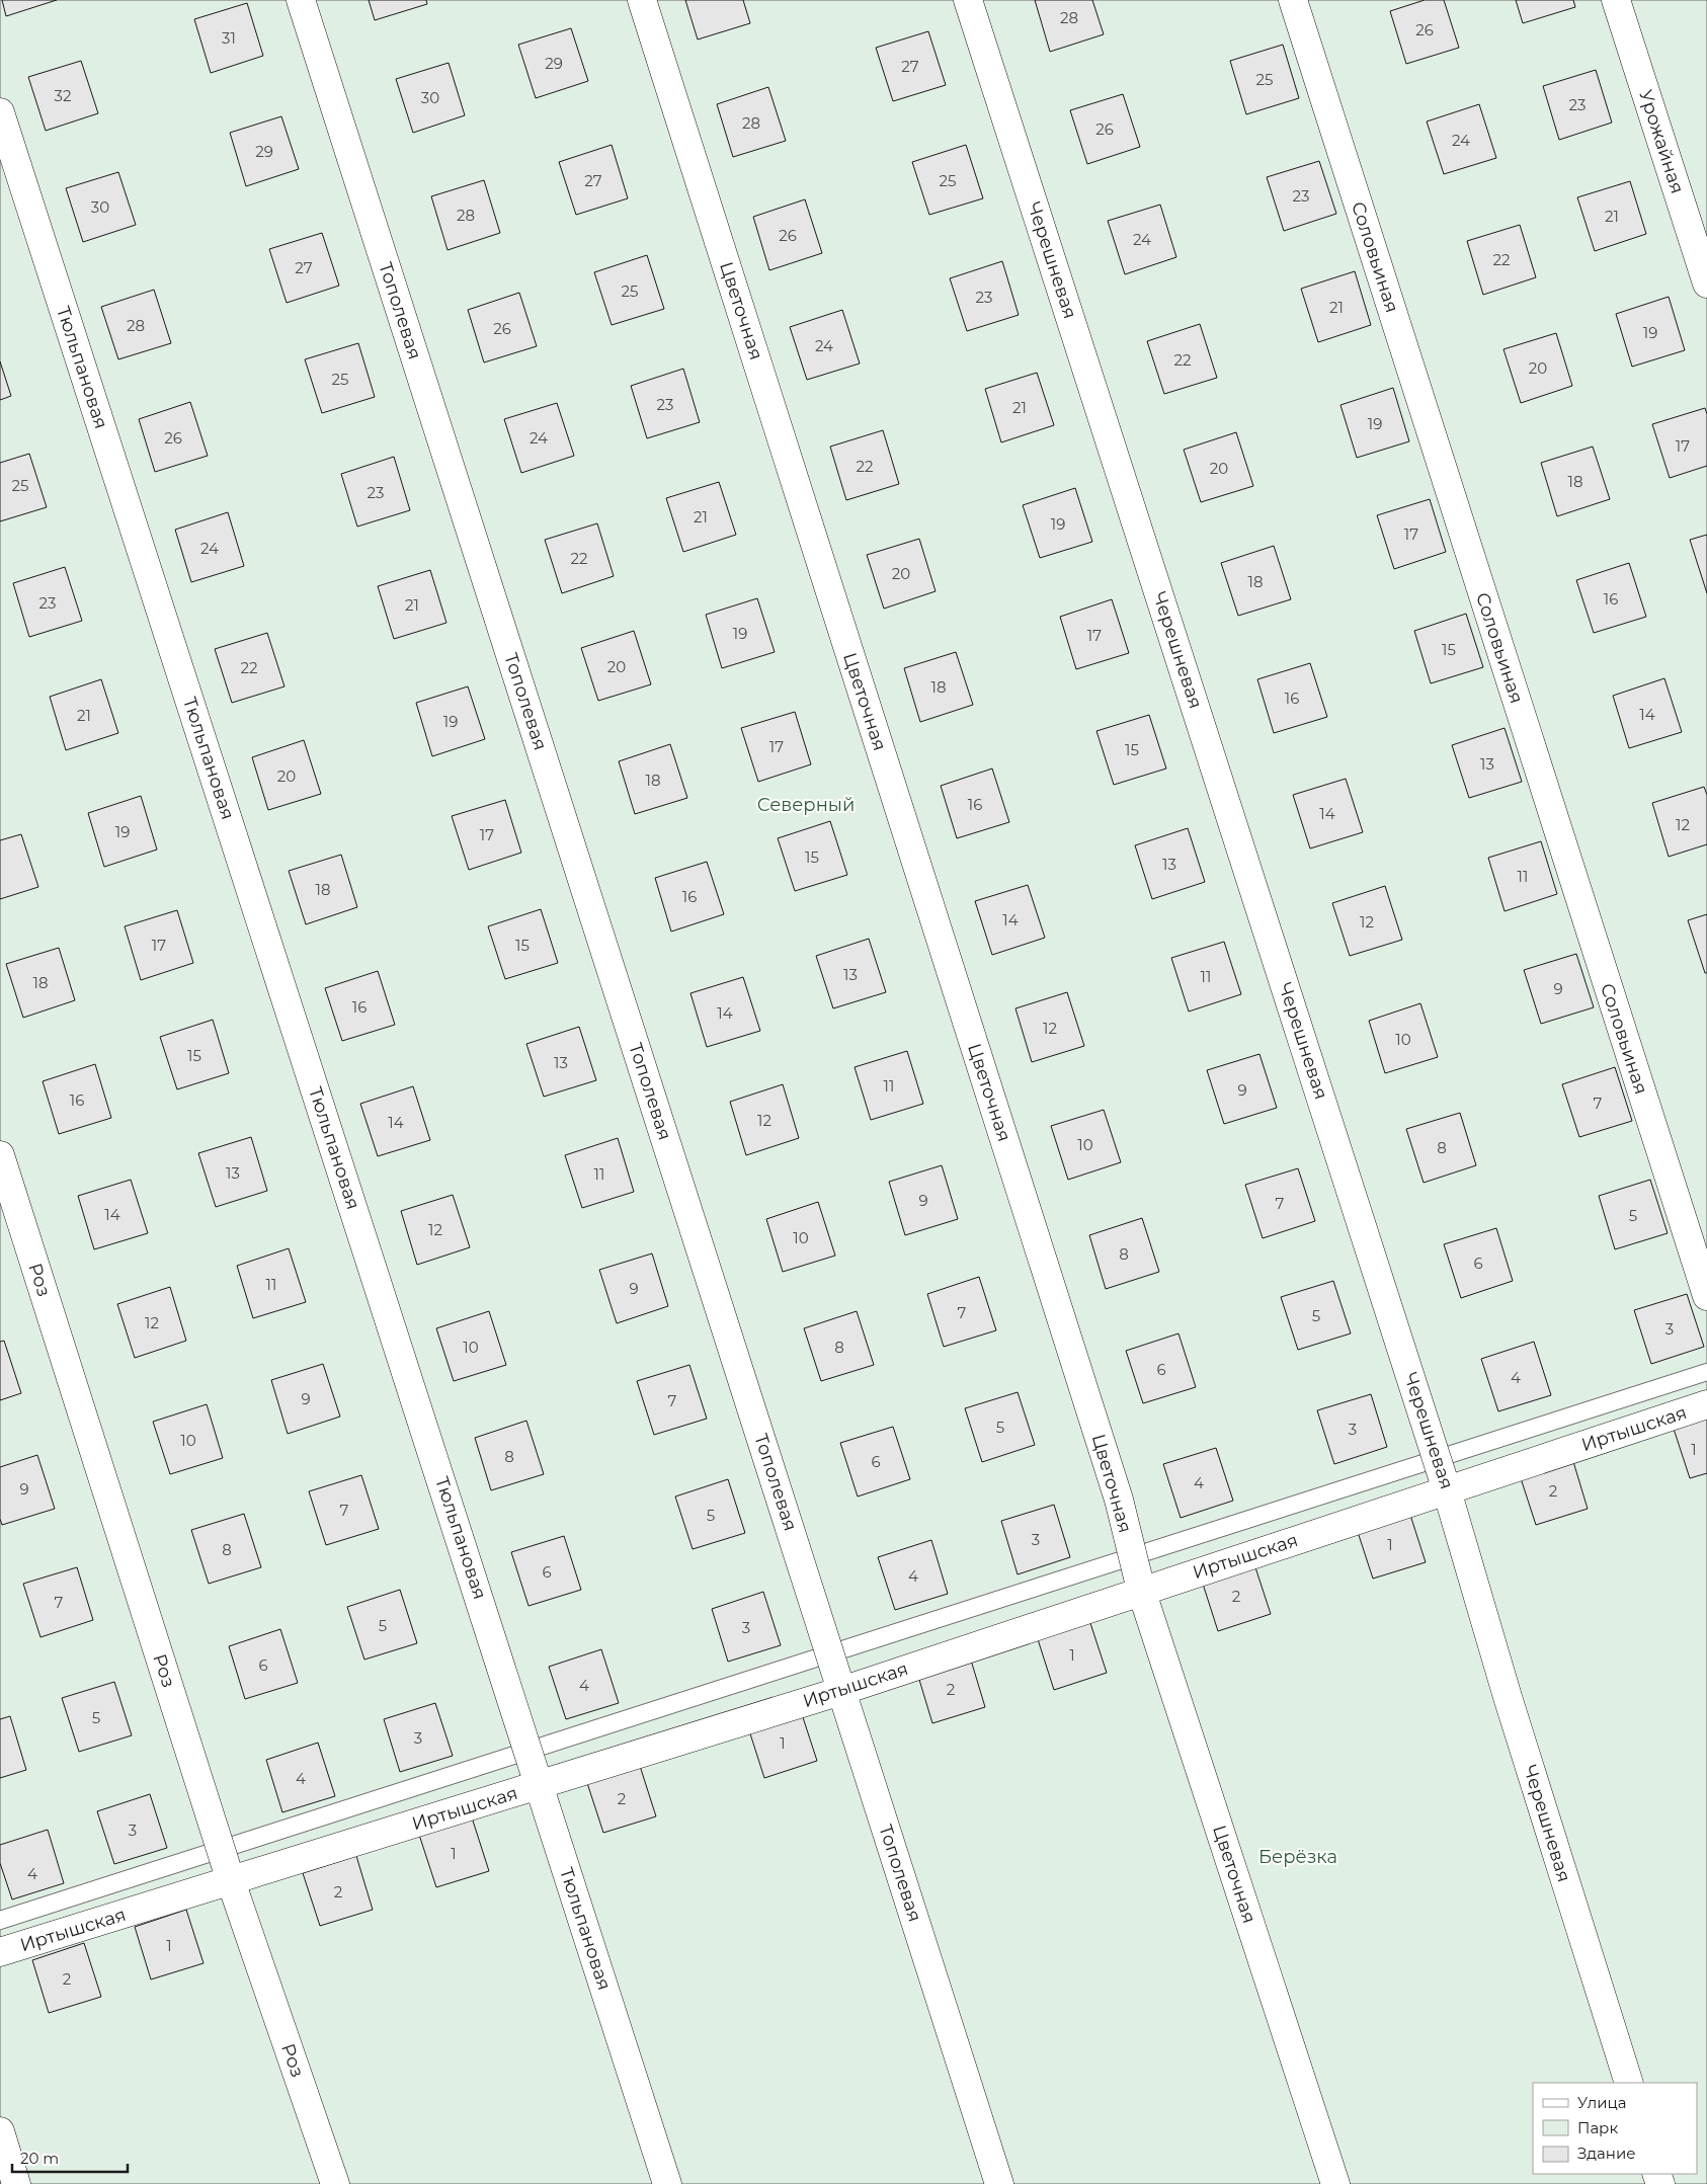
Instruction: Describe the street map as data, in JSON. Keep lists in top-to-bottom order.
{
  "streets": {
    "street": [
      "Урожайная",
      "Соловьиная",
      "Черешневая",
      "Тополевая",
      "Цветочная",
      "Тюльпановая",
      "Роз",
      "Иртышская"
    ]
  },
  "crossings": [
    ["Черешневая", "Иртышская"],
    ["Тополевая", "Иртышская"],
    ["Цветочная", "Иртышская"],
    ["Тюльпановая", "Иртышская"],
    ["Роз", "Иртышская"]
  ],
  "parks": ["Северный", "Берёзка"],
  "house_numbers": [
    "28",
    "26",
    "31",
    "29",
    "27",
    "25",
    "32",
    "30",
    "23",
    "28",
    "26",
    "24",
    "29",
    "27",
    "25",
    "23",
    "30",
    "28",
    "21",
    "26",
    "24",
    "22",
    "27",
    "25",
    "23",
    "21",
    "28",
    "26",
    "19",
    "24",
    "22",
    "20",
    "25",
    "23",
    "21",
    "19",
    "26",
    "24",
    "17",
    "22",
    "20",
    "18",
    "25",
    "23",
    "21",
    "19",
    "17",
    "24",
    "22",
    "20",
    "18",
    "16",
    "23",
    "21",
    "19",
    "17",
    "15",
    "20",
    "22",
    "18",
    "16",
    "14",
    "21",
    "19",
    "17",
    "15",
    "13",
    "20",
    "18",
    "16",
    "14",
    "12",
    "19",
    "17",
    "15",
    "13",
    "11",
    "18",
    "16",
    "14",
    "12",
    "17",
    "15",
    "13",
    "11",
    "18",
    "9",
    "16",
    "14",
    "12",
    "10",
    "15",
    "13",
    "11",
    "9",
    "16",
    "7",
    "12",
    "14",
    "10",
    "8",
    "13",
    "11",
    "9",
    "7",
    "14",
    "5",
    "12",
    "10",
    "8",
    "6",
    "11",
    "9",
    "7",
    "5",
    "12",
    "3",
    "10",
    "8",
    "6",
    "4",
    "9",
    "7",
    "5",
    "3",
    "10",
    "1",
    "8",
    "6",
    "4",
    "9",
    "2",
    "7",
    "5",
    "3",
    "1",
    "8",
    "6",
    "4",
    "2",
    "7",
    "5",
    "3",
    "1",
    "6",
    "4",
    "2",
    "5",
    "3",
    "1",
    "4",
    "2",
    "3",
    "1",
    "4",
    "2",
    "1",
    "2"
  ],
  "legend": ["Улица", "Парк", "Здание"],
  "scale_bar": "20 m"
}
